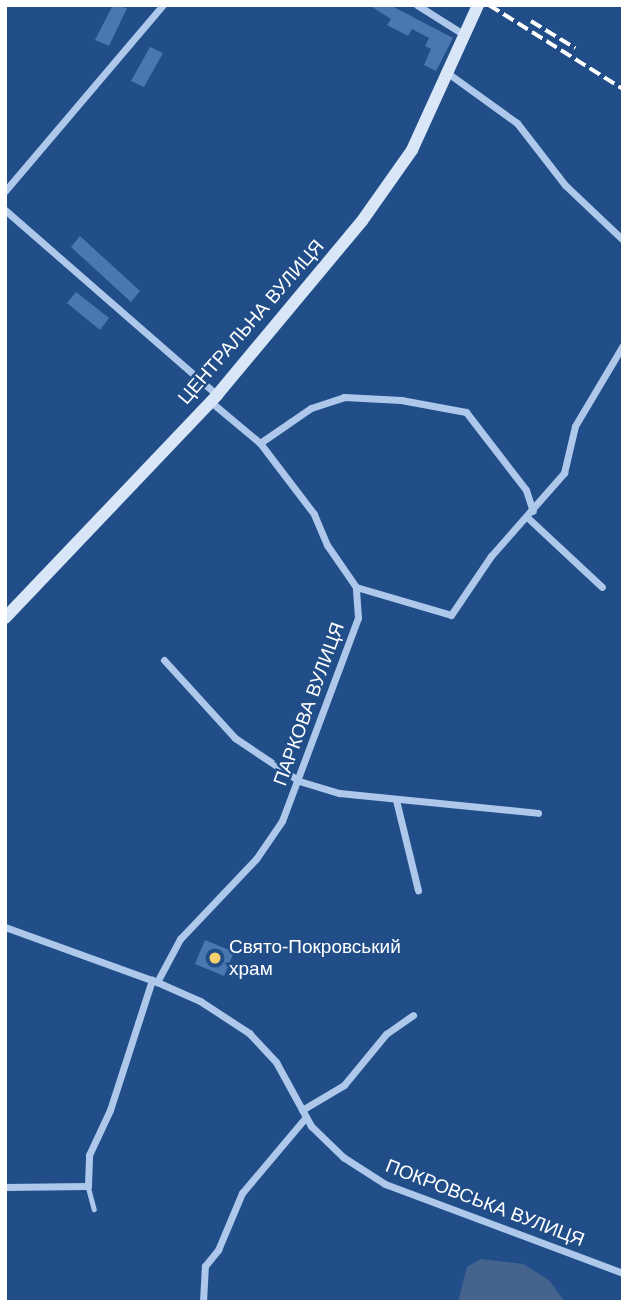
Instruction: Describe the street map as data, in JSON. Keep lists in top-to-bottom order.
{
  "streets": {
    "street": ["ЦЕНТРАЛЬНА ВУЛИЦЯ", "ПАРКОВА ВУЛИЦЯ", "ПОКРОВСЬКА ВУЛИЦЯ"]
  },
  "crossings": [
    ["ПАРКОВА ВУЛИЦЯ", "ПОКРОВСЬКА ВУЛИЦЯ"]
  ],
  "places": ["Свято-Покровський храм"]
}
